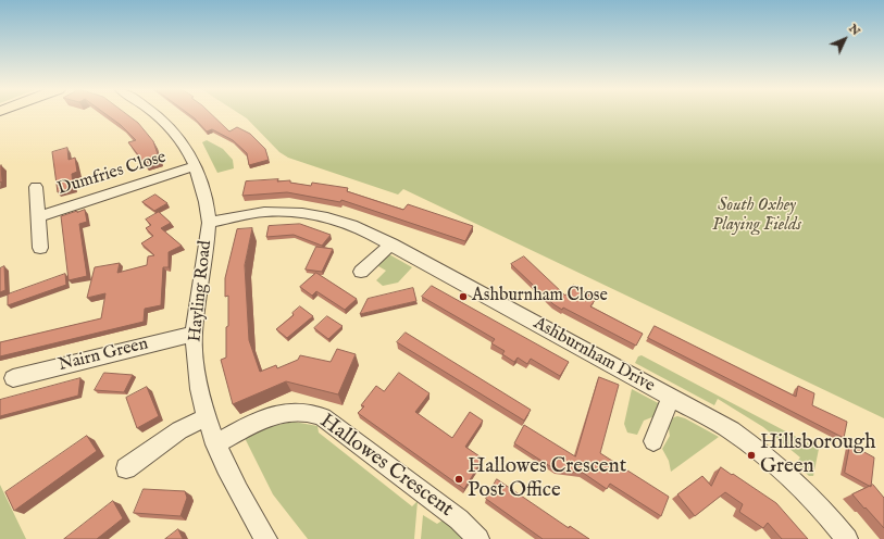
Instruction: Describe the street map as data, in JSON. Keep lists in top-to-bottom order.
{
  "streets": {
    "street": [
      "Dumfries Close",
      "Hayling Road",
      "Nairn Green",
      "Ashburnham Drive",
      "Hallowes Crescent"
    ]
  },
  "crossings": [
    ["Dumfries Close", "Hayling Road"],
    ["Hayling Road", "Nairn Green"],
    ["Hayling Road", "Ashburnham Drive"],
    ["Hayling Road", "Hallowes Crescent"]
  ],
  "parks": ["South Oxhey Playing Fields"],
  "places": ["Ashburnham Close", "Hillsborough Green", "Hallowes Crescent Post Office"],
  "north": "top right"
}
